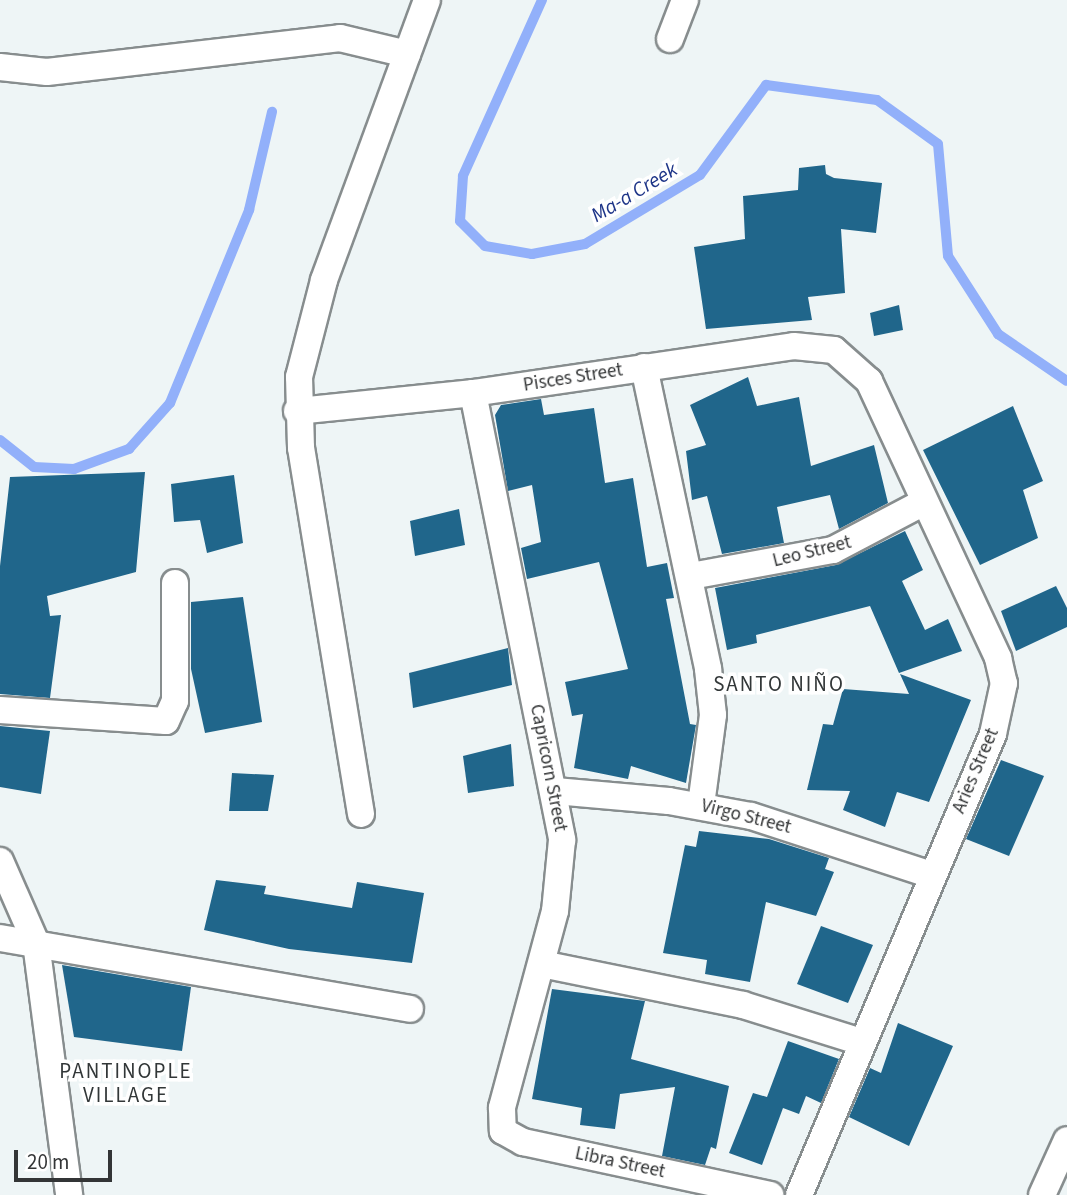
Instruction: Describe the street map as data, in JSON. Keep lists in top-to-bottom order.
{
  "streets": {
    "street": [
      "Pisces Street",
      "Leo Street",
      "Capricorn Street",
      "Aries Street",
      "Virgo Street",
      "Libra Street"
    ]
  },
  "crossings": [
    ["Pisces Street", "Capricorn Street"],
    ["Pisces Street", "Aries Street"],
    ["Leo Street", "Aries Street"],
    ["Capricorn Street", "Virgo Street"],
    ["Capricorn Street", "Libra Street"],
    ["Aries Street", "Virgo Street"]
  ],
  "districts": ["SANTO NIÑO", "PANTINOPLE VILLAGE"],
  "water": ["Ma-a Creek"],
  "scale_bar": "20 m"
}
